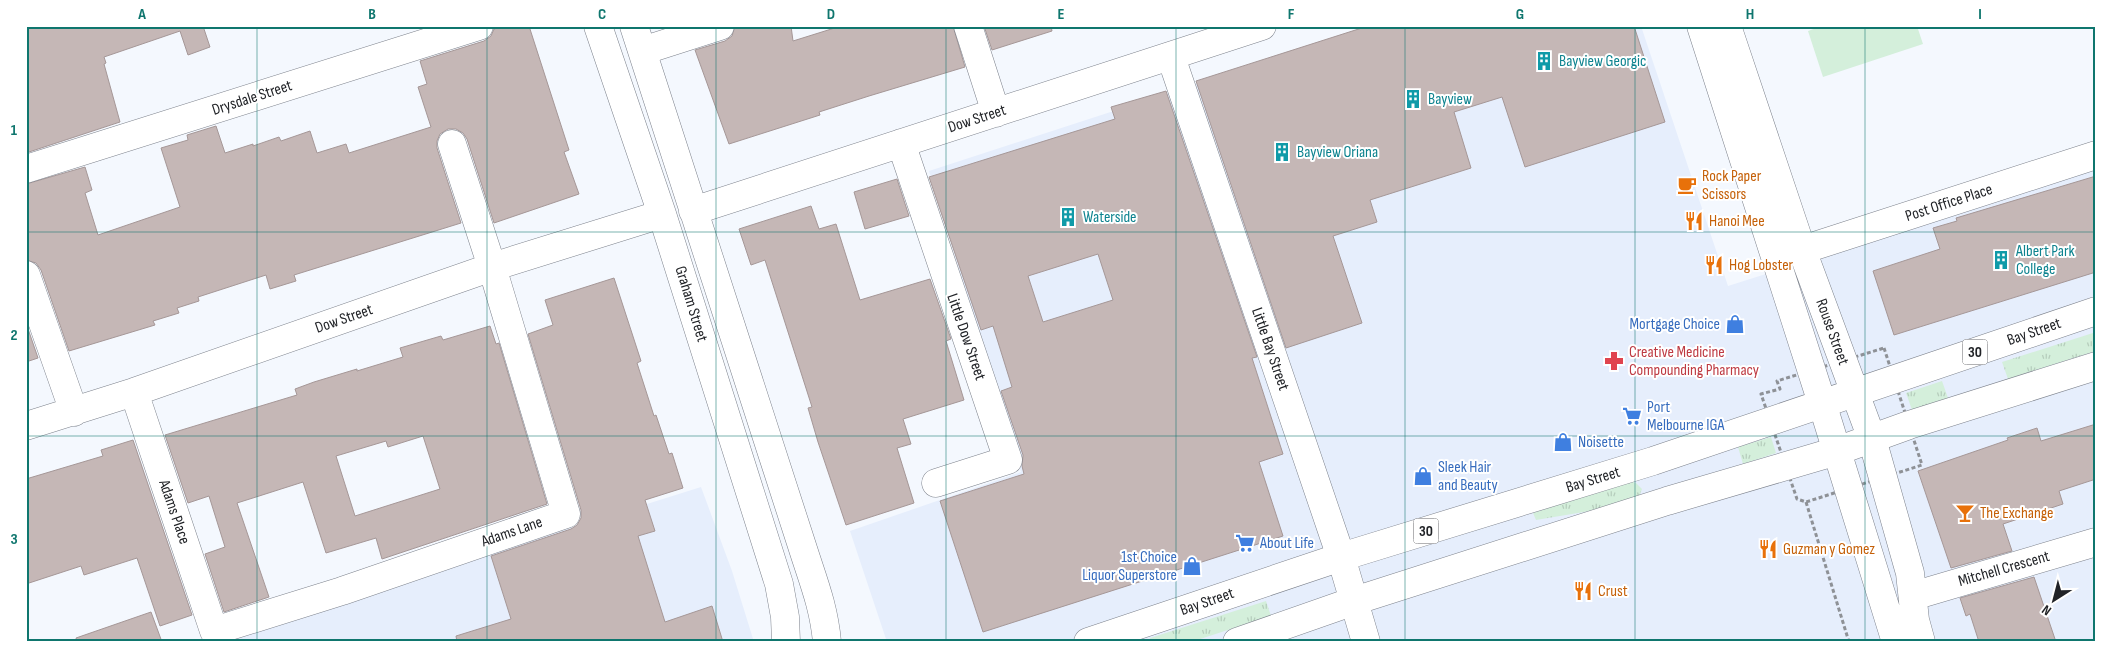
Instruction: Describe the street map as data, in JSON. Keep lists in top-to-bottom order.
{
  "streets": {
    "street": [
      "Drysdale Street",
      "Dow Street",
      "Post Office Place",
      "Graham Street",
      "Rouse Street",
      "Bay Street",
      "Little Dow Street",
      "Little Bay Street",
      "30",
      "Adams Place",
      "Adams Lane",
      "Mitchell Crescent"
    ]
  },
  "crossings": [
    ["Dow Street", "Graham Street"],
    ["Dow Street", "Little Dow Street"],
    ["Dow Street", "Little Bay Street"],
    ["Dow Street", "Adams Place"],
    ["Dow Street", "Adams Lane"],
    ["Post Office Place", "Rouse Street"],
    ["Rouse Street", "Bay Street"],
    ["Rouse Street", "Mitchell Crescent"],
    ["Bay Street", "Little Bay Street"],
    ["Adams Place", "Adams Lane"]
  ],
  "places": {
    "building": [
      "Bayview Georgic",
      "Bayview",
      "Bayview Oriana",
      "Waterside",
      "Albert Park College"
    ],
    "cafe": ["Rock Paper Scissors"],
    "restaurant": [
      "Hanoi Mee",
      "Hog Lobster",
      "Guzman y Gomez",
      "Crust"
    ],
    "shop": [
      "Mortgage Choice",
      "Noisette",
      "Sleek Hair and Beauty",
      "1st Choice Liquor Superstore"
    ],
    "pharmacy": ["Creative Medicine Compounding Pharmacy"],
    "supermarket": ["Port Melbourne IGA", "About Life"],
    "bar": ["The Exchange"]
  },
  "north": "bottom left",
  "grid": {
    "columns": [
      "A",
      "B",
      "C",
      "D",
      "E",
      "F",
      "G",
      "H",
      "I"
    ],
    "rows": ["1", "2", "3"]
  }
}
